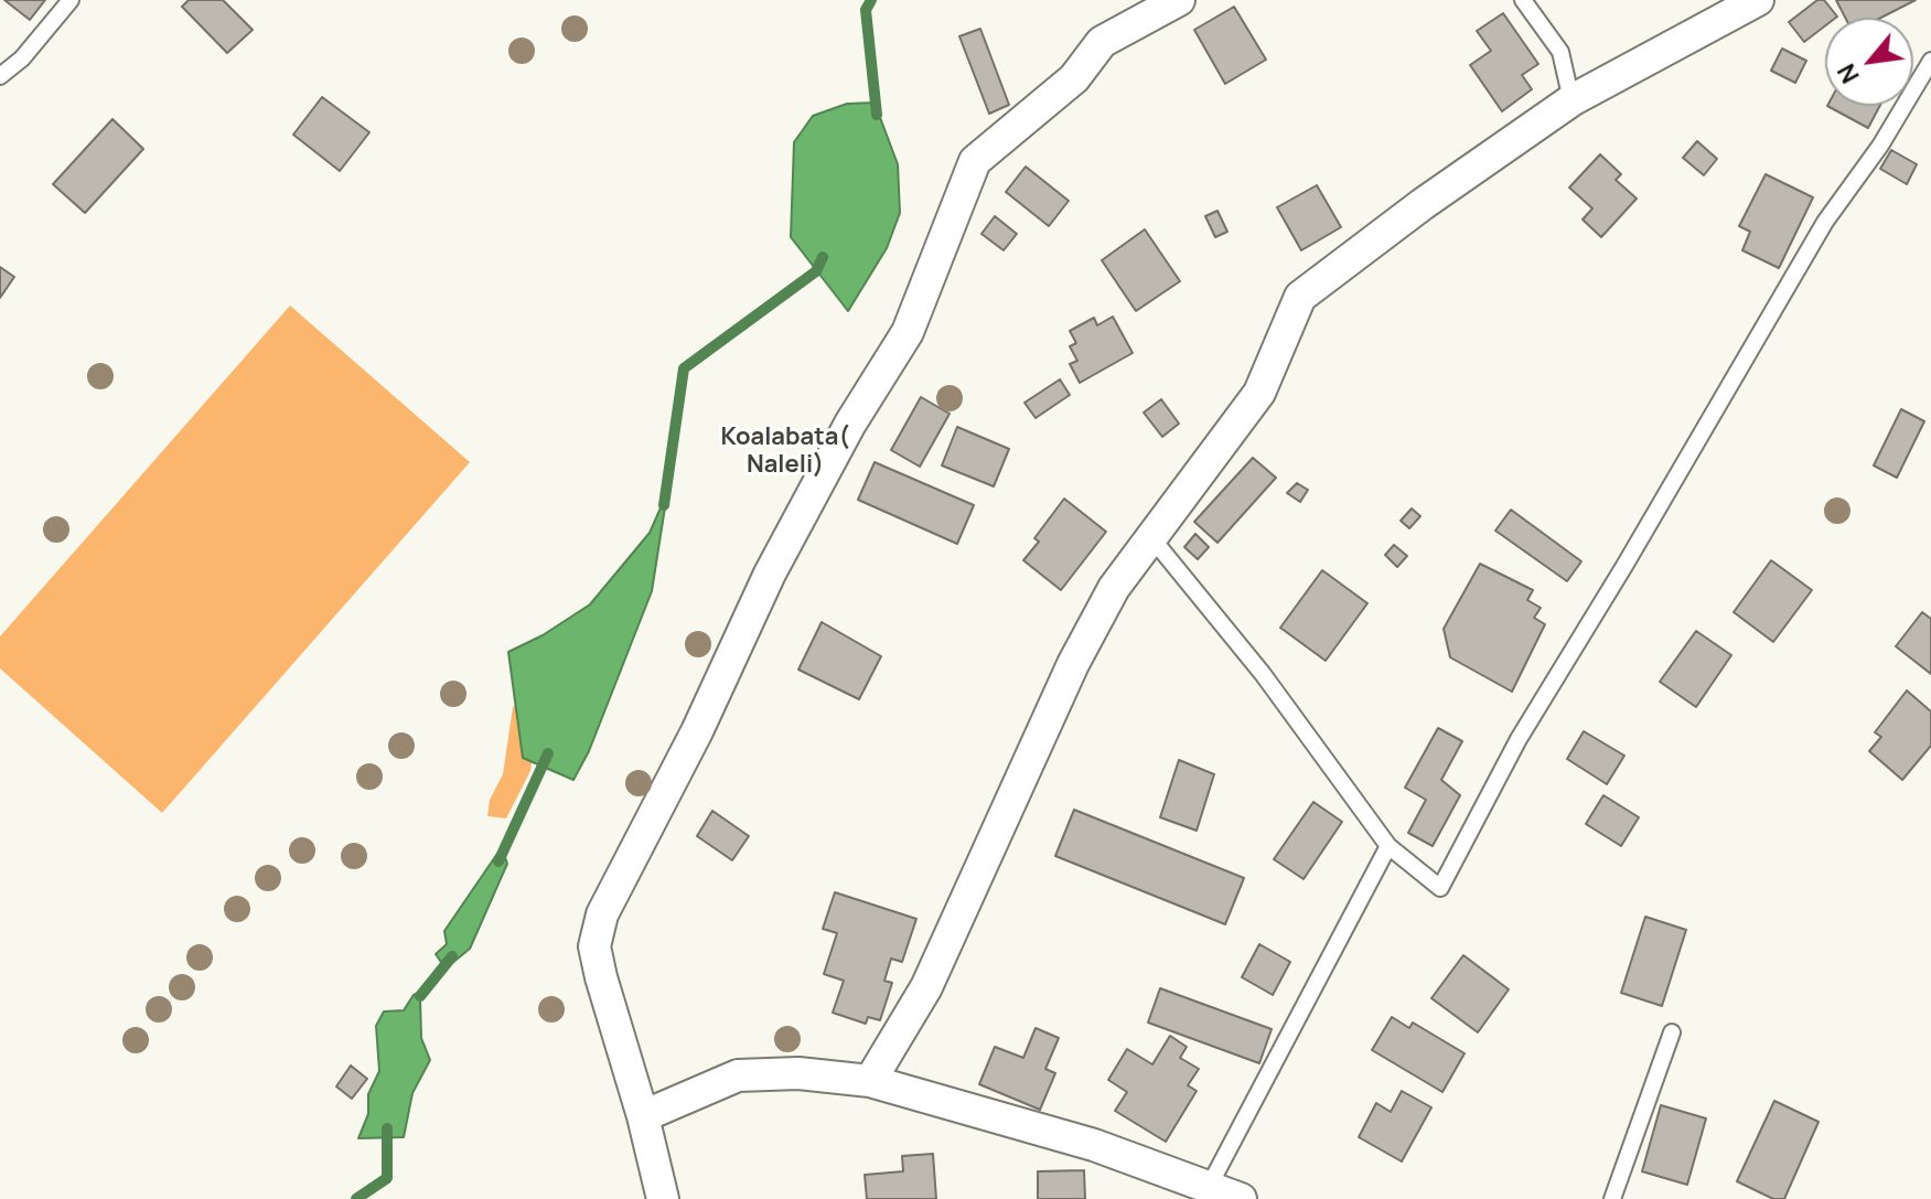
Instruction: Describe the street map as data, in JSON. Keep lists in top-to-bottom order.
{
  "districts": ["Koalabata( Naleli)"],
  "north": "bottom left"
}
